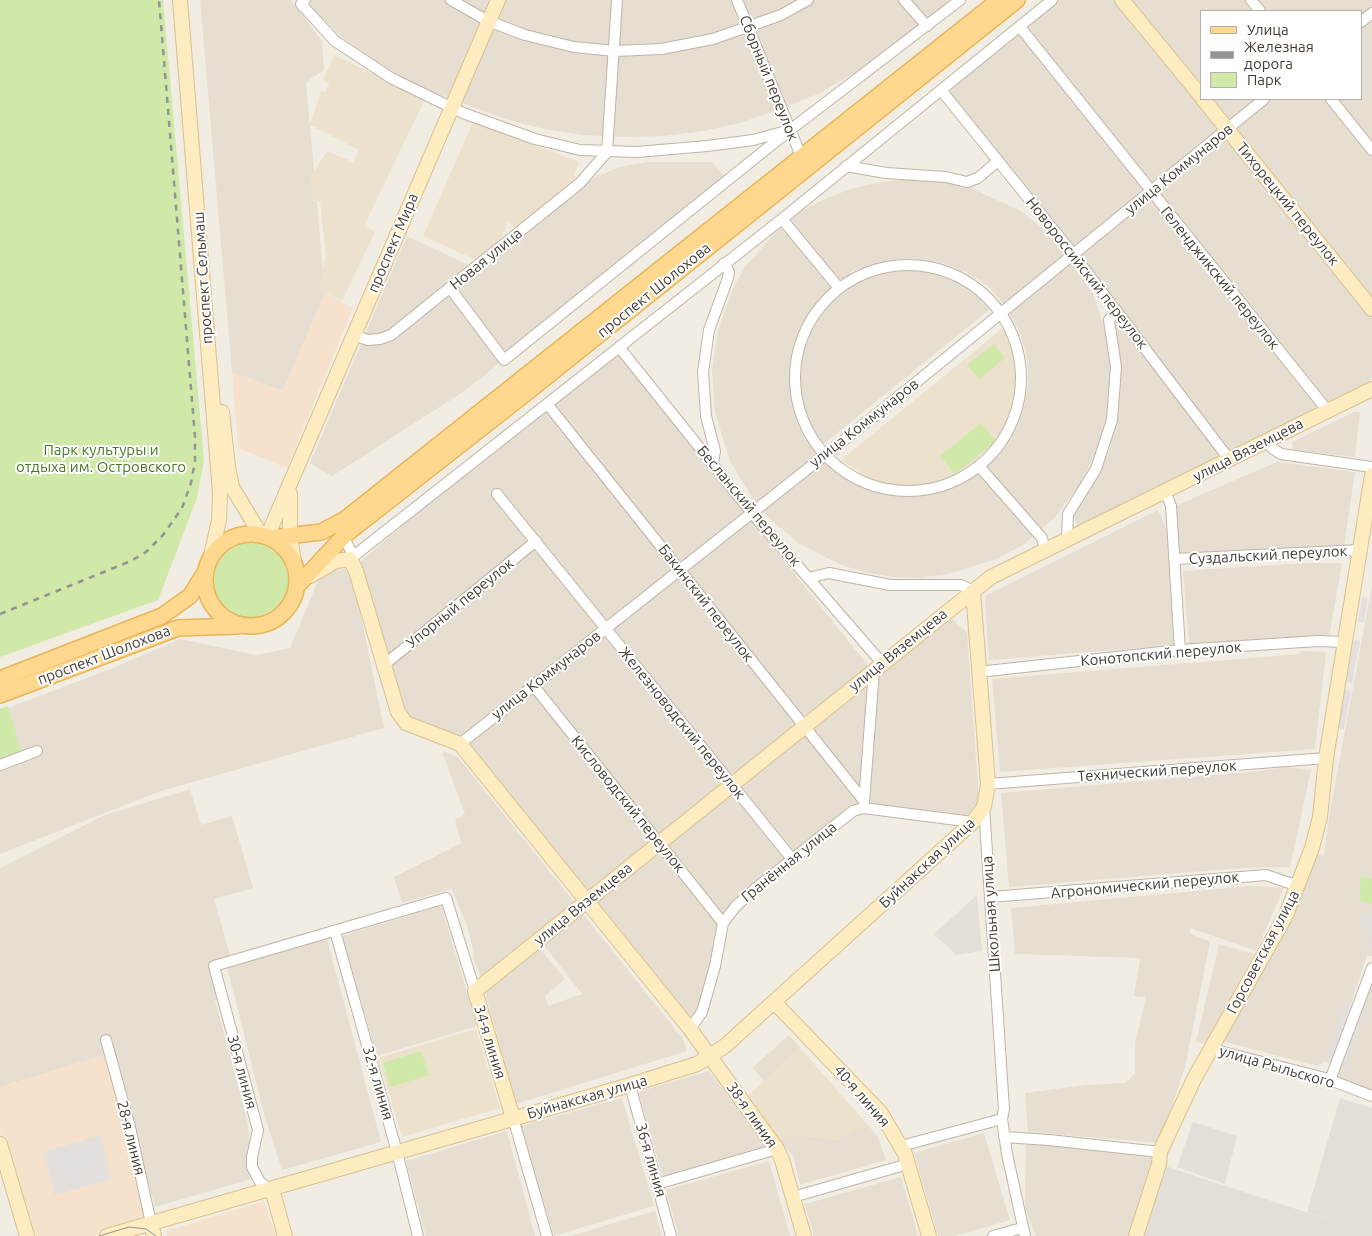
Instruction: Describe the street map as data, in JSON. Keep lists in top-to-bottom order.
{
  "streets": {
    "main road": ["проспект Шолохова"],
    "street": [
      "Сборный переулок",
      "улица Коммунаров",
      "Тихорецкий переулок",
      "проспект Мира",
      "Новая улица",
      "Новороссийский переулок",
      "проспект Сельмаш",
      "Геленджикский переулок",
      "улица Вяземцева",
      "Бесланский переулок",
      "Суздальский переулок",
      "Упорный переулок",
      "Бакинский переулок",
      "Конотопский переулок",
      "Железноводский переулок",
      "Технический переулок",
      "Кисловодский переулок",
      "Гранённая улица",
      "Буйнакская улица",
      "Агрономический переулок",
      "Школьная улица",
      "Горсоветская улица",
      "34-я линия",
      "улица Рыльского",
      "30-я линия",
      "32-я линия",
      "40-я линия",
      "38-я линия",
      "28-я линия",
      "36-я линия"
    ]
  },
  "crossings": [
    ["Сборный переулок", "проспект Шолохова"],
    ["улица Коммунаров", "Тихорецкий переулок"],
    ["улица Коммунаров", "Новороссийский переулок"],
    ["улица Коммунаров", "Геленджикский переулок"],
    ["улица Коммунаров", "Бесланский переулок"],
    ["улица Коммунаров", "Бакинский переулок"],
    ["улица Коммунаров", "Железноводский переулок"],
    ["улица Коммунаров", "Кисловодский переулок"],
    ["улица Коммунаров", "38-я линия"],
    ["проспект Мира", "Новая улица"],
    ["проспект Мира", "проспект Сельмаш"],
    ["проспект Мира", "проспект Шолохова"],
    ["Новороссийский переулок", "улица Вяземцева"],
    ["проспект Сельмаш", "проспект Шолохова"],
    ["Геленджикский переулок", "улица Вяземцева"],
    ["улица Вяземцева", "Бесланский переулок"],
    ["улица Вяземцева", "Бакинский переулок"],
    ["улица Вяземцева", "Железноводский переулок"],
    ["улица Вяземцева", "Кисловодский переулок"],
    ["улица Вяземцева", "Школьная улица"],
    ["улица Вяземцева", "34-я линия"],
    ["улица Вяземцева", "38-я линия"],
    ["Суздальский переулок", "Горсоветская улица"],
    ["Упорный переулок", "Железноводский переулок"],
    ["Бакинский переулок", "Гранённая улица"],
    ["Конотопский переулок", "Школьная улица"],
    ["Конотопский переулок", "Горсоветская улица"],
    ["Железноводский переулок", "Гранённая улица"],
    ["Технический переулок", "Школьная улица"],
    ["Технический переулок", "Горсоветская улица"],
    ["Кисловодский переулок", "Гранённая улица"],
    ["Гранённая улица", "38-я линия"],
    ["Буйнакская улица", "Школьная улица"],
    ["Буйнакская улица", "34-я линия"],
    ["Буйнакская улица", "30-я линия"],
    ["Буйнакская улица", "32-я линия"],
    ["Буйнакская улица", "40-я линия"],
    ["Буйнакская улица", "38-я линия"],
    ["Буйнакская улица", "28-я линия"],
    ["Буйнакская улица", "36-я линия"],
    ["Агрономический переулок", "Школьная улица"],
    ["Агрономический переулок", "Горсоветская улица"],
    ["Горсоветская улица", "улица Рыльского"],
    ["34-я линия", "30-я линия"],
    ["34-я линия", "32-я линия"],
    ["30-я линия", "32-я линия"]
  ],
  "parks": ["Парк культуры и отдыха им. Островского"],
  "legend": ["Улица", "Железная дорога", "Парк"]
}
